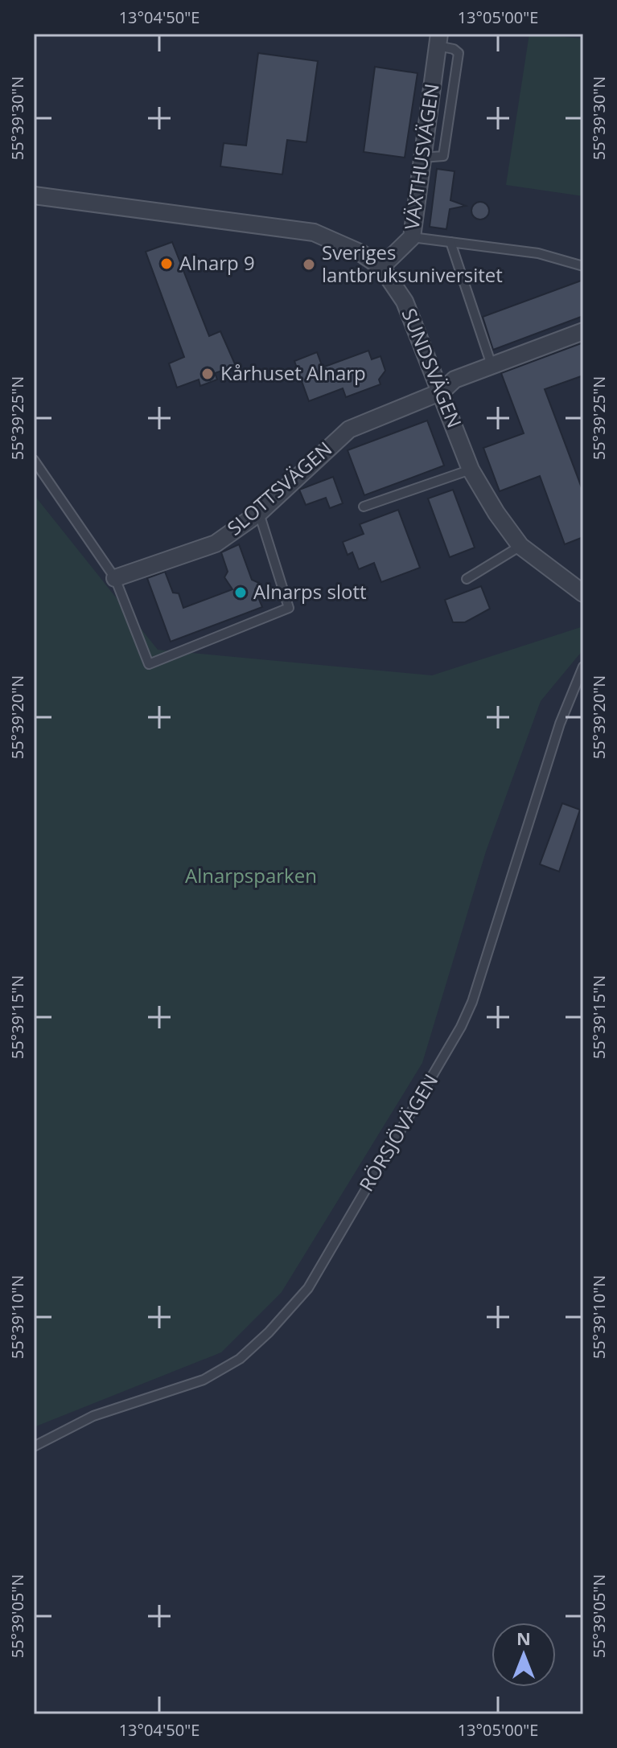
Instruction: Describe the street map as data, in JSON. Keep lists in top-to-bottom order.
{
  "streets": {
    "street": ["VÄXTHUSVÄGEN", "SUNDSVÄGEN", "SLOTTSVÄGEN"],
    "lane": ["RÖRSJÖVÄGEN"]
  },
  "crossings": [
    ["VÄXTHUSVÄGEN", "SUNDSVÄGEN"],
    ["SUNDSVÄGEN", "SLOTTSVÄGEN"]
  ],
  "parks": ["Alnarpsparken"],
  "places": [
    "Alnarp 9",
    "Sveriges lantbruksuniversitet",
    "Kårhuset Alnarp",
    "Alnarps slott"
  ],
  "north": "top",
  "coordinates": [
    "13°04'50\"E",
    "13°05'00\"E",
    "55°39'30\"N",
    "55°39'25\"N",
    "55°39'20\"N",
    "55°39'15\"N",
    "55°39'10\"N",
    "55°39'05\"N"
  ]
}
